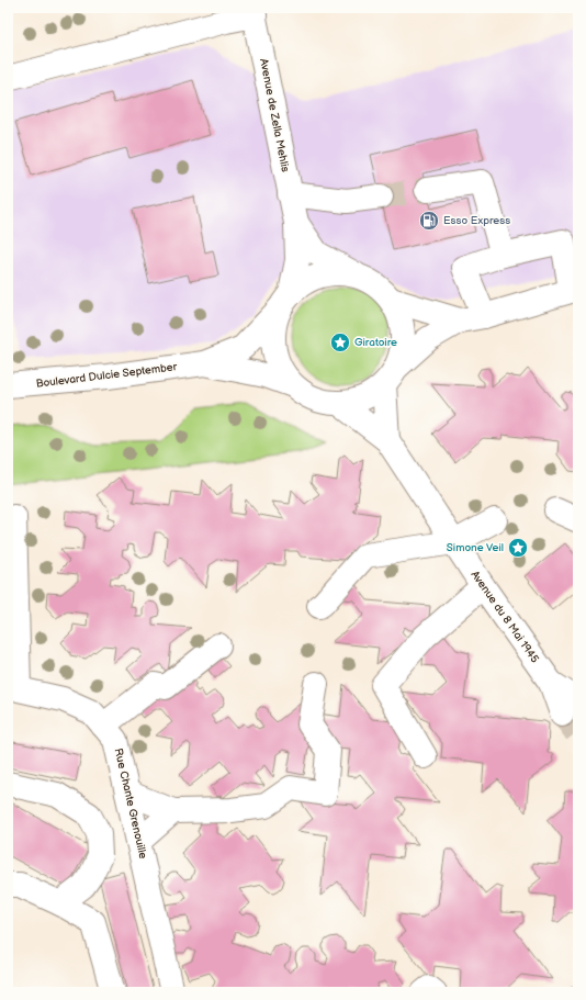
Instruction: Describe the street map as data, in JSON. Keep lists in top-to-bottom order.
{
  "streets": {
    "street": [
      "Avenue de Zella Mehlis",
      "Boulevard Dulcie September",
      "Avenue du 8 Mai 1945",
      "Rue Chante Grenouille"
    ]
  },
  "crossings": [
    ["Avenue de Zella Mehlis", "Boulevard Dulcie September"],
    ["Avenue de Zella Mehlis", "Avenue du 8 Mai 1945"],
    ["Boulevard Dulcie September", "Avenue du 8 Mai 1945"]
  ],
  "places": {
    "fuel station": ["Esso Express"],
    "place": ["Giratoire", "Simone Veil"]
  }
}
